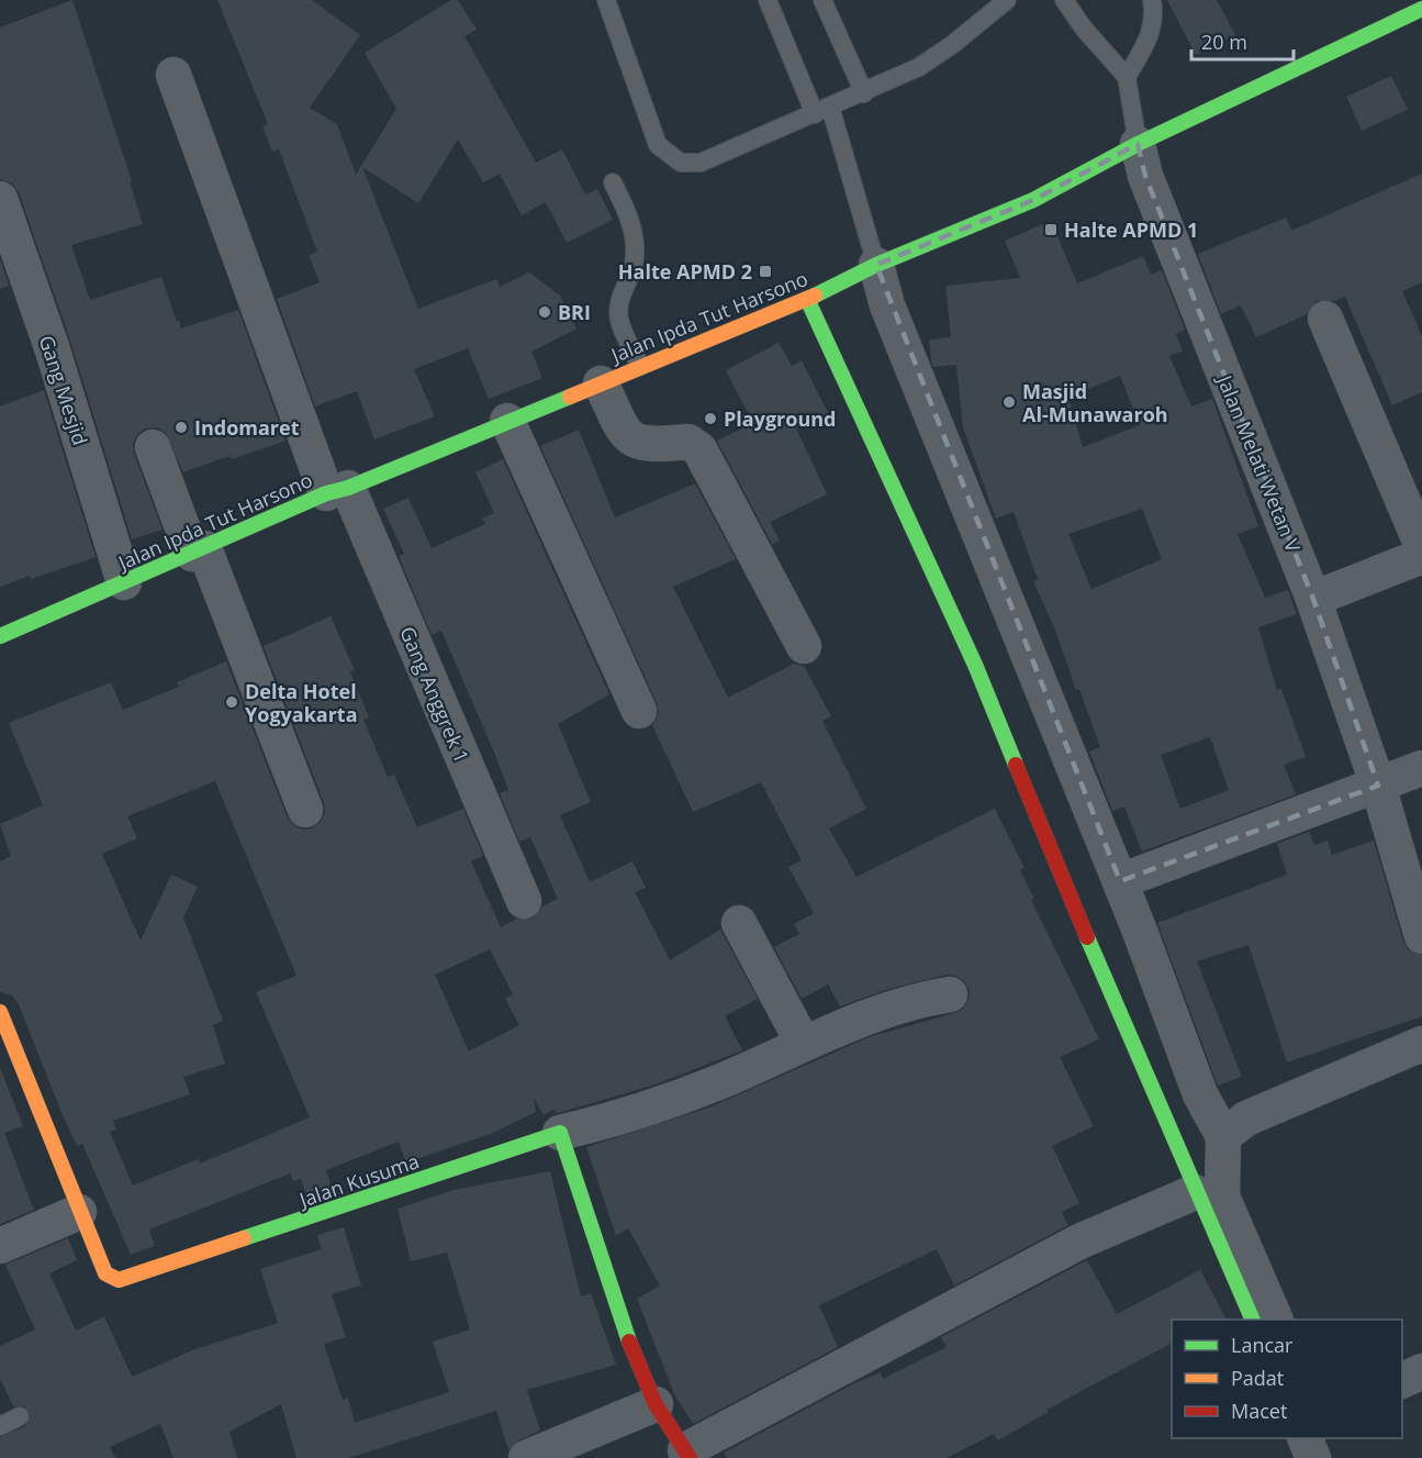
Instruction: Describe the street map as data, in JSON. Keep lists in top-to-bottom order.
{
  "streets": {
    "street": [
      "Jalan Ipda Tut Harsono",
      "Gang Mesjid",
      "Jalan Melati Wetan V",
      "Gang Anggrek 1",
      "Jalan Kusuma"
    ]
  },
  "crossings": [
    ["Jalan Ipda Tut Harsono", "Gang Mesjid"],
    ["Jalan Ipda Tut Harsono", "Jalan Melati Wetan V"],
    ["Jalan Ipda Tut Harsono", "Gang Anggrek 1"]
  ],
  "places": {
    "transit": ["Halte APMD 1", "Halte APMD 2"],
    "other": [
      "BRI",
      "Masjid Al-Munawaroh",
      "Playground",
      "Indomaret",
      "Delta Hotel Yogyakarta"
    ]
  },
  "legend": ["Lancar", "Padat", "Macet"],
  "scale_bar": "20 m"
}
